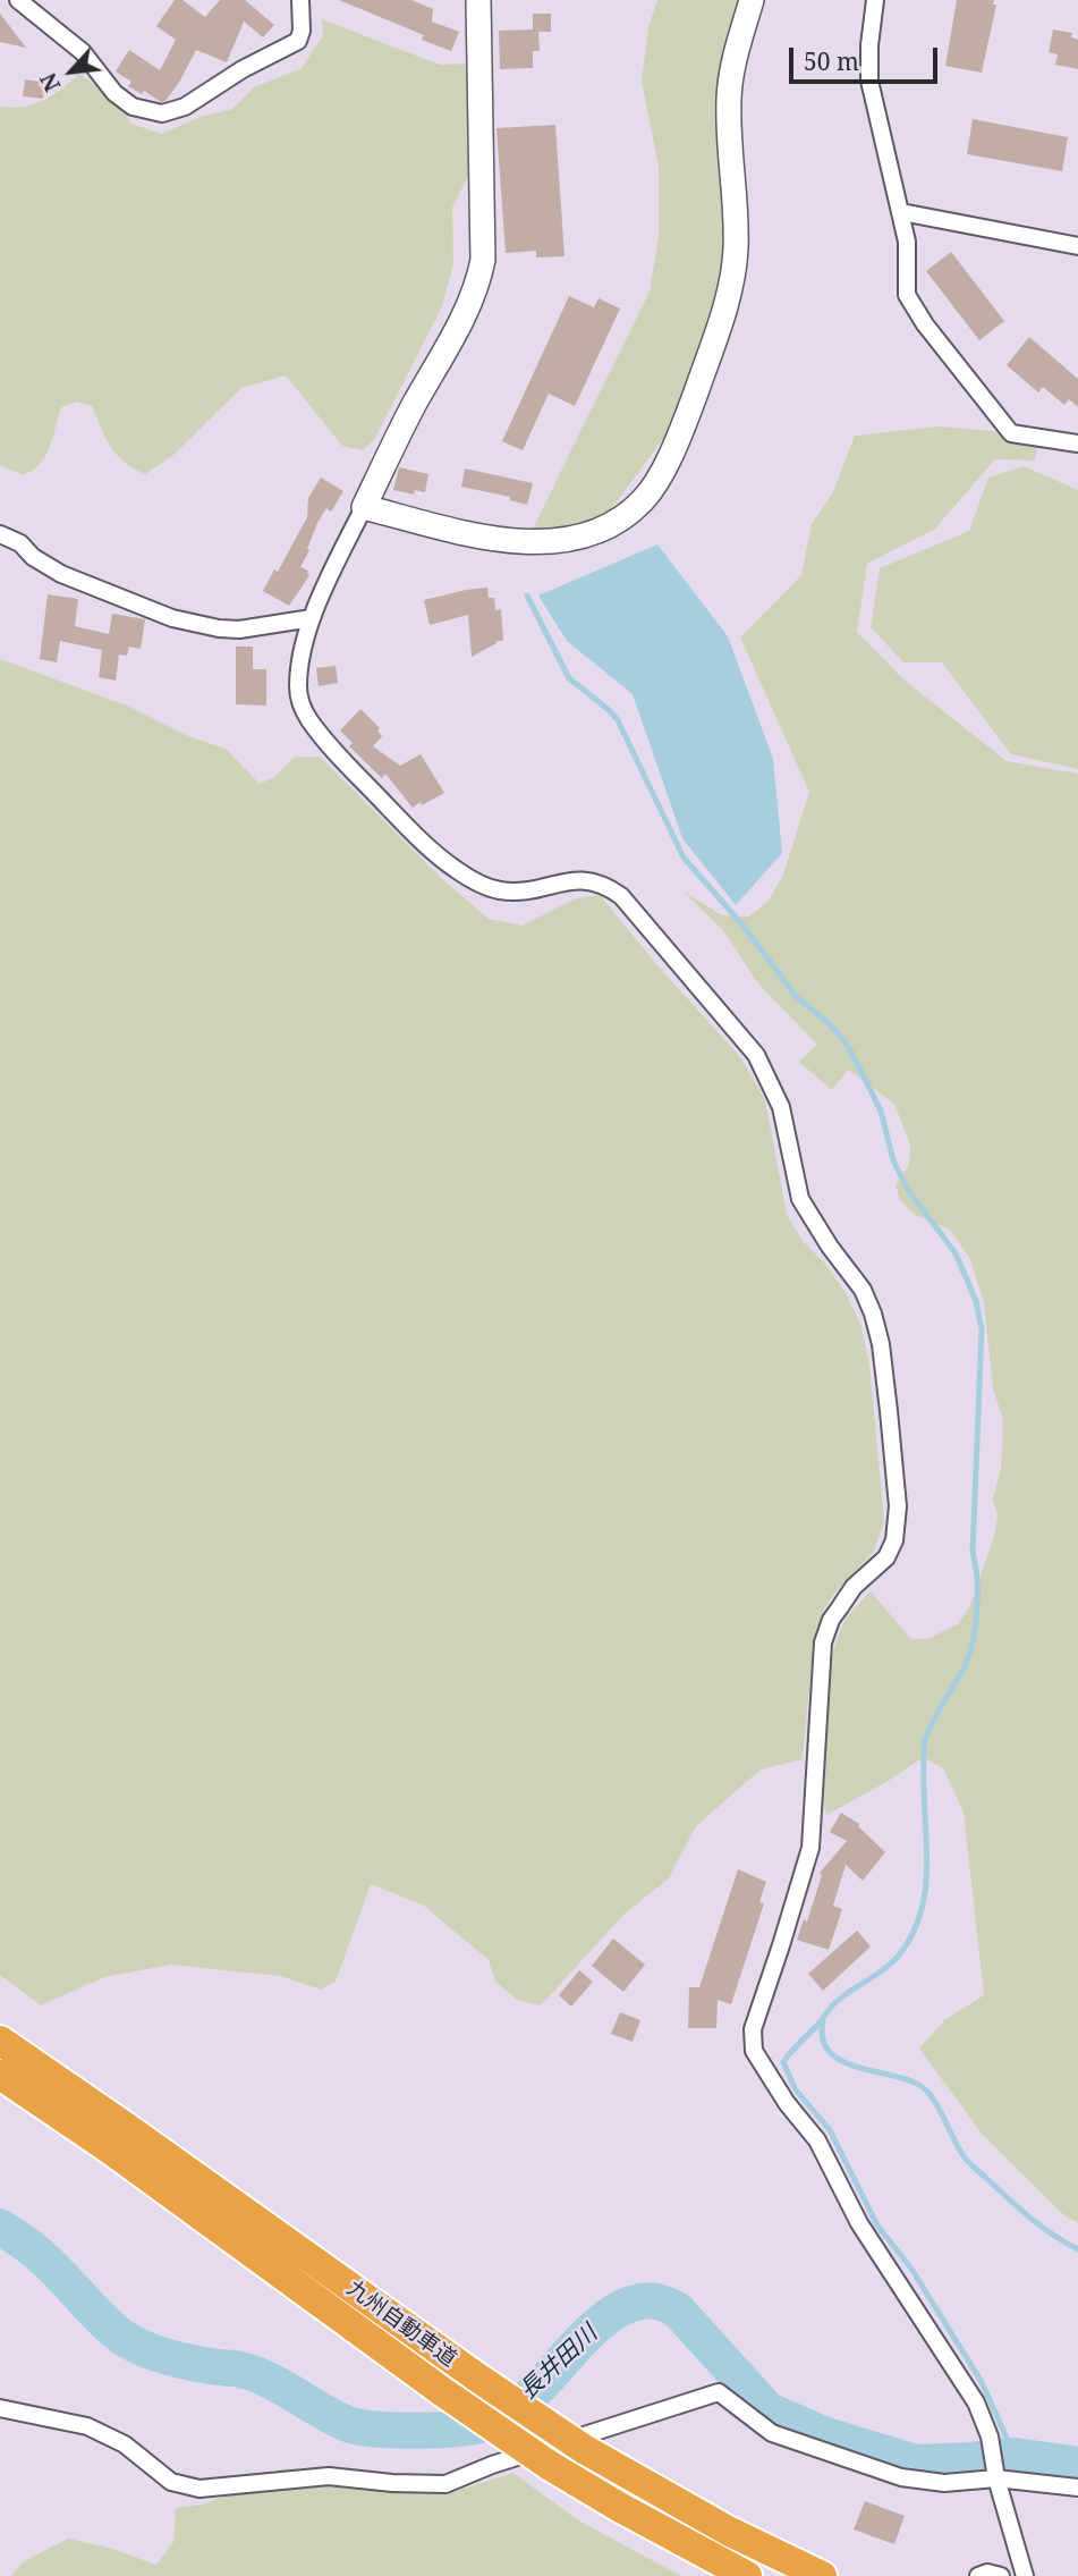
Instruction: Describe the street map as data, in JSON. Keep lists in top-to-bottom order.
{
  "streets": {
    "highway": ["九州自動車道"]
  },
  "water": ["長井田川"],
  "scale_bar": "50 m",
  "north": "bottom left"
}
